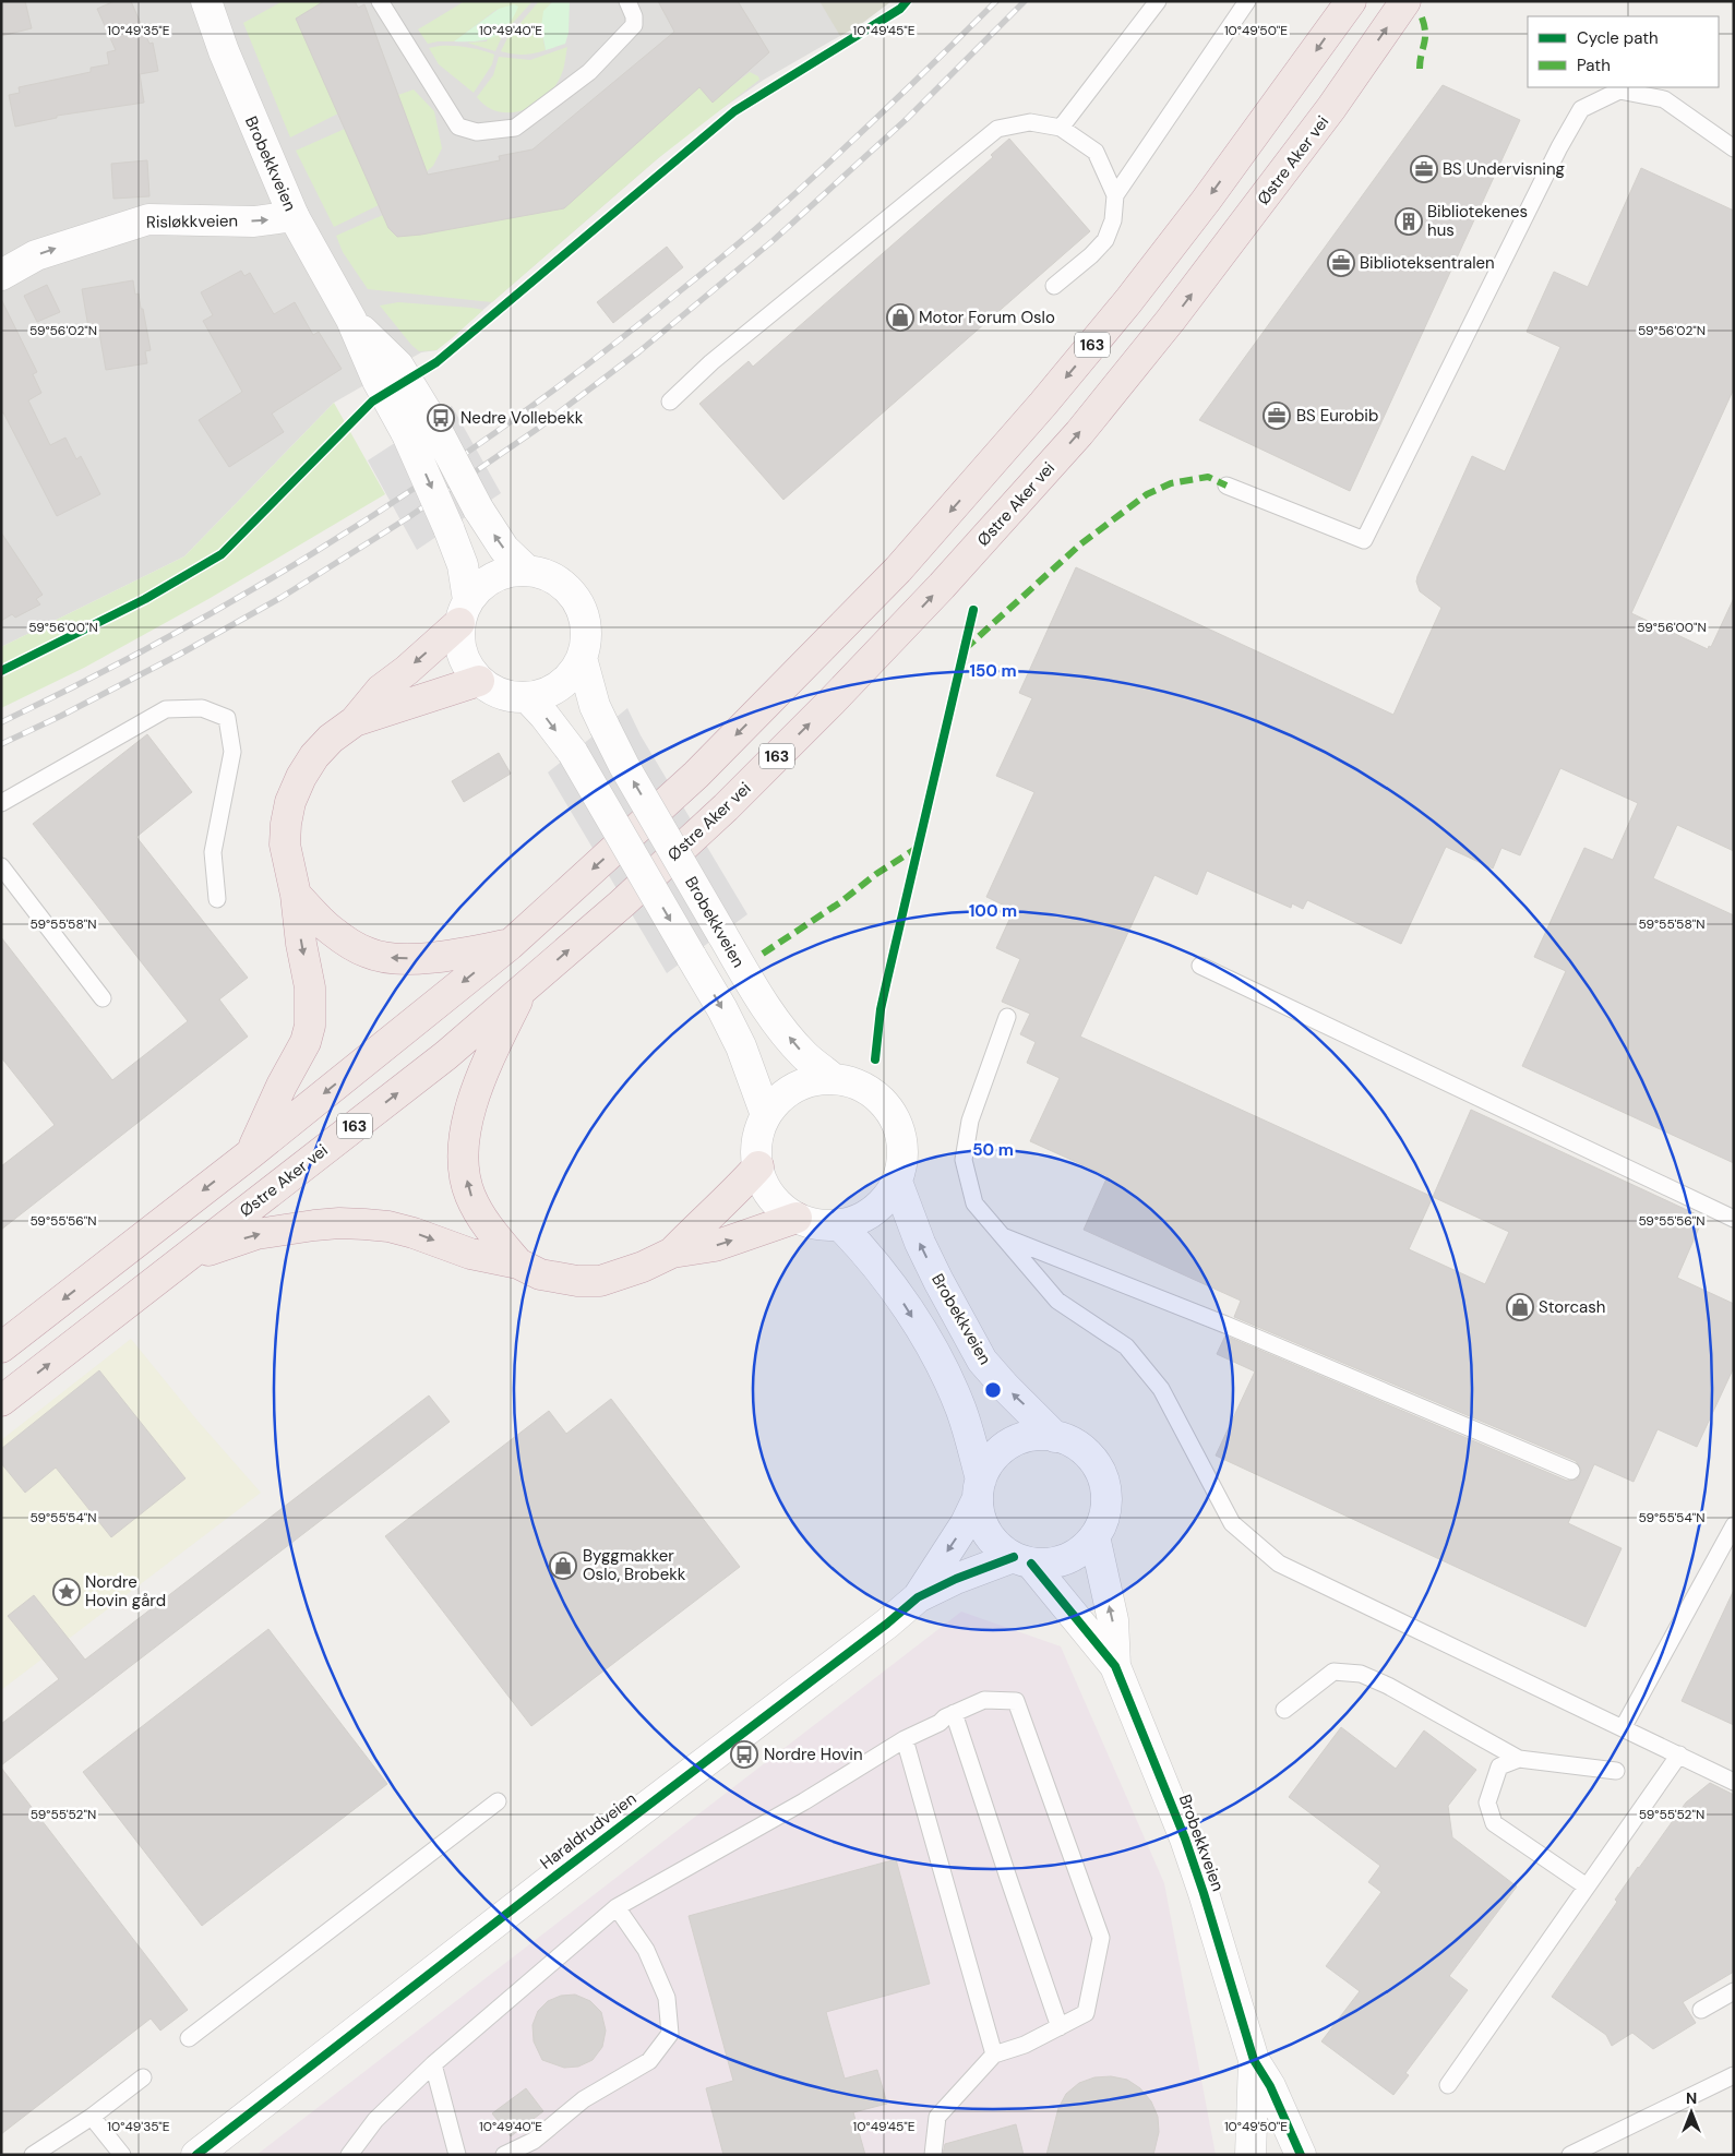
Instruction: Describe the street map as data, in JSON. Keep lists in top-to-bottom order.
{
  "streets": {
    "highway": ["Østre Aker vei", "163"],
    "street": ["Brobekkveien", "Risløkkveien", "Haraldrudveien"]
  },
  "crossings": [
    ["Brobekkveien", "Risløkkveien"],
    ["Brobekkveien", "Haraldrudveien"]
  ],
  "one_way": ["Risløkkveien"],
  "places": {
    "office": ["BS Undervisning", "Biblioteksentralen", "BS Eurobib"],
    "building": ["Bibliotekenes hus"],
    "shop": ["Motor Forum Oslo", "Storcash", "Byggmakker Oslo, Brobekk"],
    "bus stop": ["Nedre Vollebekk", "Nordre Hovin"],
    "place": ["Nordre Hovin gård"]
  },
  "legend": ["Cycle path", "Path"],
  "north": "top",
  "coordinates": [
    "10°49'35\"E",
    "10°49'40\"E",
    "10°49'45\"E",
    "10°49'50\"E",
    "59°56'02\"N",
    "59°56'00\"N",
    "59°55'58\"N",
    "59°55'56\"N",
    "59°55'54\"N",
    "59°55'52\"N"
  ],
  "rings": ["150 m", "100 m", "50 m"]
}
